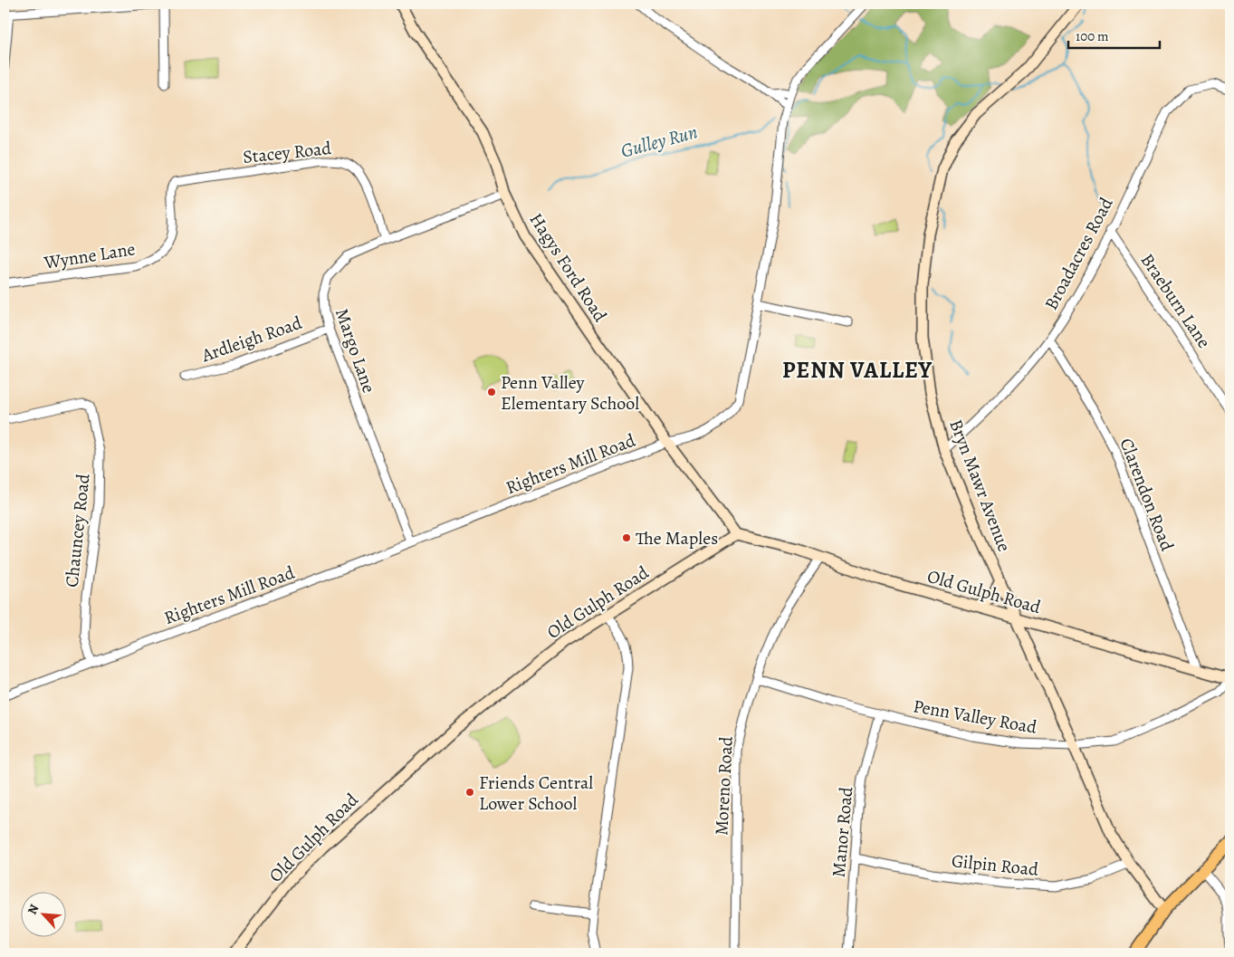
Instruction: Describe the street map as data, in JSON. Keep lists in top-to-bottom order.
{
  "streets": {
    "street": [
      "Stacey Road",
      "Broadacres Road",
      "Wynne Lane",
      "Hagys Ford Road",
      "Braeburn Lane",
      "Ardleigh Road",
      "Margo Lane",
      "Righters Mill Road",
      "Bryn Mawr Avenue",
      "Clarendon Road",
      "Chauncey Road",
      "Old Gulph Road",
      "Penn Valley Road",
      "Moreno Road",
      "Manor Road",
      "Gilpin Road"
    ]
  },
  "crossings": [
    ["Stacey Road", "Wynne Lane"],
    ["Stacey Road", "Margo Lane"],
    ["Broadacres Road", "Braeburn Lane"],
    ["Broadacres Road", "Bryn Mawr Avenue"],
    ["Broadacres Road", "Clarendon Road"],
    ["Hagys Ford Road", "Margo Lane"],
    ["Hagys Ford Road", "Righters Mill Road"],
    ["Hagys Ford Road", "Old Gulph Road"],
    ["Ardleigh Road", "Margo Lane"],
    ["Margo Lane", "Righters Mill Road"],
    ["Righters Mill Road", "Chauncey Road"],
    ["Bryn Mawr Avenue", "Old Gulph Road"],
    ["Bryn Mawr Avenue", "Penn Valley Road"],
    ["Bryn Mawr Avenue", "Gilpin Road"],
    ["Clarendon Road", "Old Gulph Road"],
    ["Old Gulph Road", "Penn Valley Road"],
    ["Old Gulph Road", "Moreno Road"],
    ["Penn Valley Road", "Moreno Road"],
    ["Penn Valley Road", "Manor Road"],
    ["Manor Road", "Gilpin Road"]
  ],
  "districts": ["PENN VALLEY"],
  "water": ["Gulley Run"],
  "places": ["Penn Valley Elementary School", "The Maples", "Friends Central Lower School"],
  "scale_bar": "100 m",
  "north": "top left"
}
